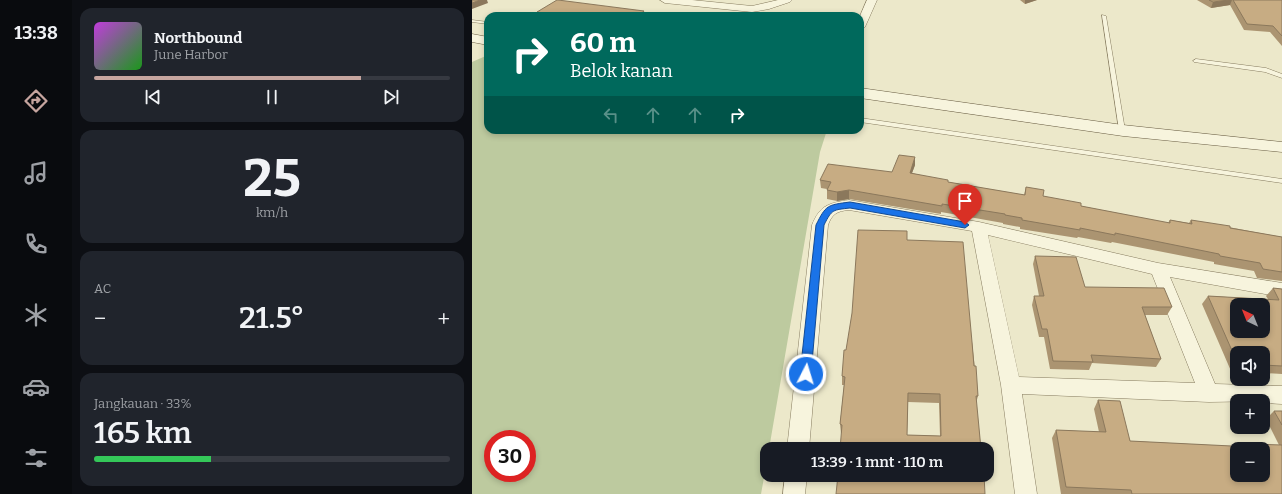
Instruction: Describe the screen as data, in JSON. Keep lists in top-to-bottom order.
{
  "north": "top left",
  "page": {
    "tabs": "13:38",
    "turn": ["60 m", "Belok kanan"],
    "song": ["Northbound", "June Harbor"],
    "tile": [
      ["25", "km/h"],
      "AC",
      ["Jangkauan · 33%", "165 km"]
    ],
    "map_buttons": ["+", "−"],
    "heat": ["−", "21.5°", "+"],
    "limit": "30",
    "trip": "13:39 · 1 mnt · 110 m"
  }
}
